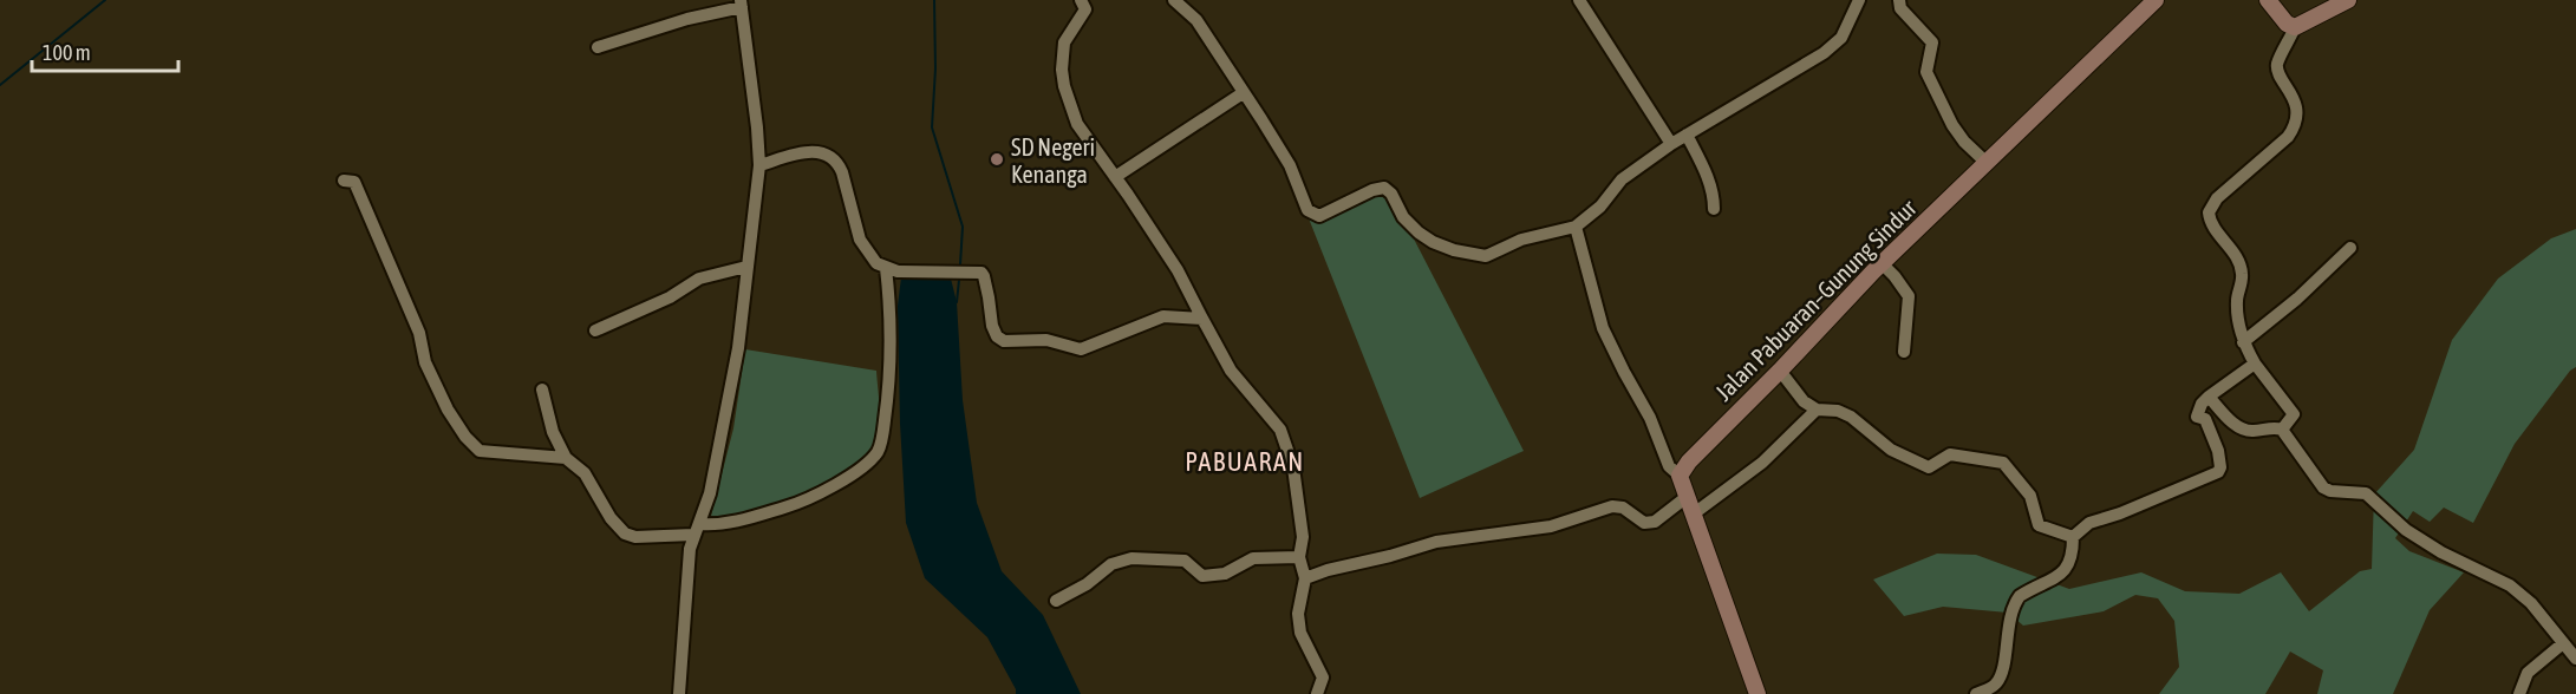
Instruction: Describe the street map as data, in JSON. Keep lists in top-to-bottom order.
{
  "streets": {
    "street": ["Jalan Pabuaran–Gunung Sindur"]
  },
  "districts": ["PABUARAN"],
  "places": ["SD Negeri Kenanga"],
  "scale_bar": "100 m"
}
